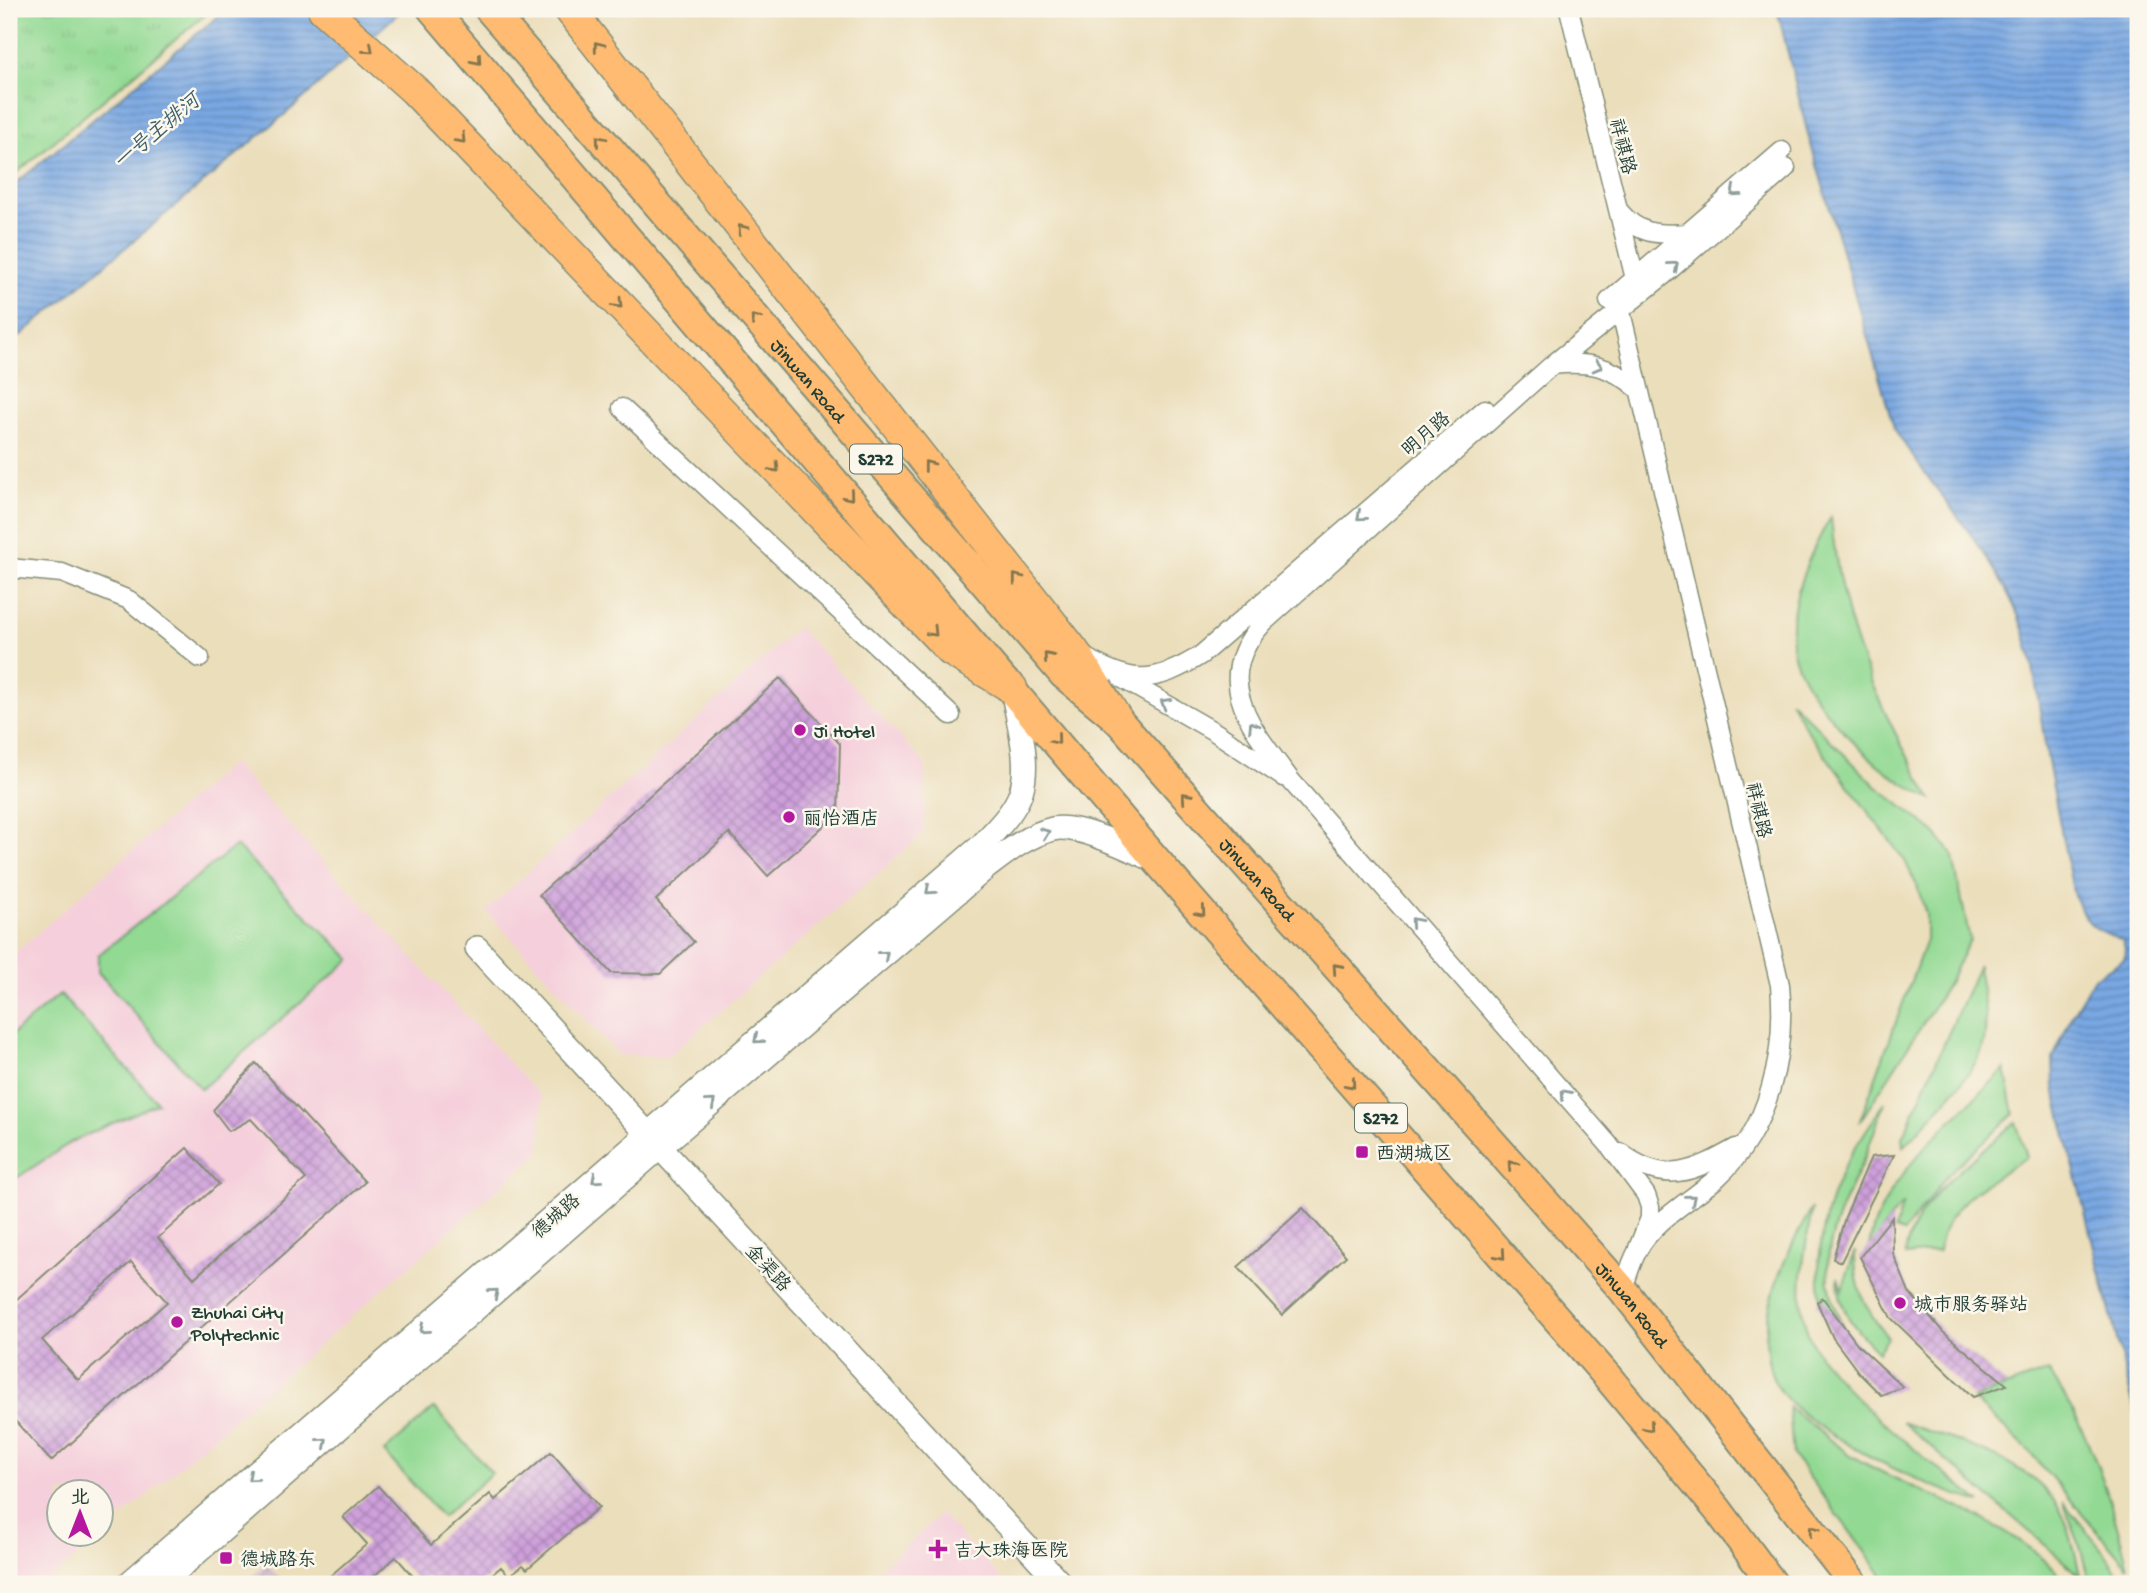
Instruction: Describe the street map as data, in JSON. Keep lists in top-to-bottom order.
{
  "streets": {
    "main road": ["Jinwan Road", "S272"],
    "street": [
      "祥祺路",
      "明月路",
      "德城路",
      "金渠路"
    ]
  },
  "crossings": [
    ["祥祺路", "Jinwan Road"],
    ["祥祺路", "明月路"],
    ["德城路", "金渠路"]
  ],
  "water": ["一号主排河"],
  "places": {
    "other": [
      "Ji Hotel",
      "丽怡酒店",
      "城市服务驿站",
      "Zhuhai City Polytechnic"
    ],
    "transit": ["西湖城区", "德城路东"],
    "health": ["吉大珠海医院"]
  },
  "north": "top"
}
